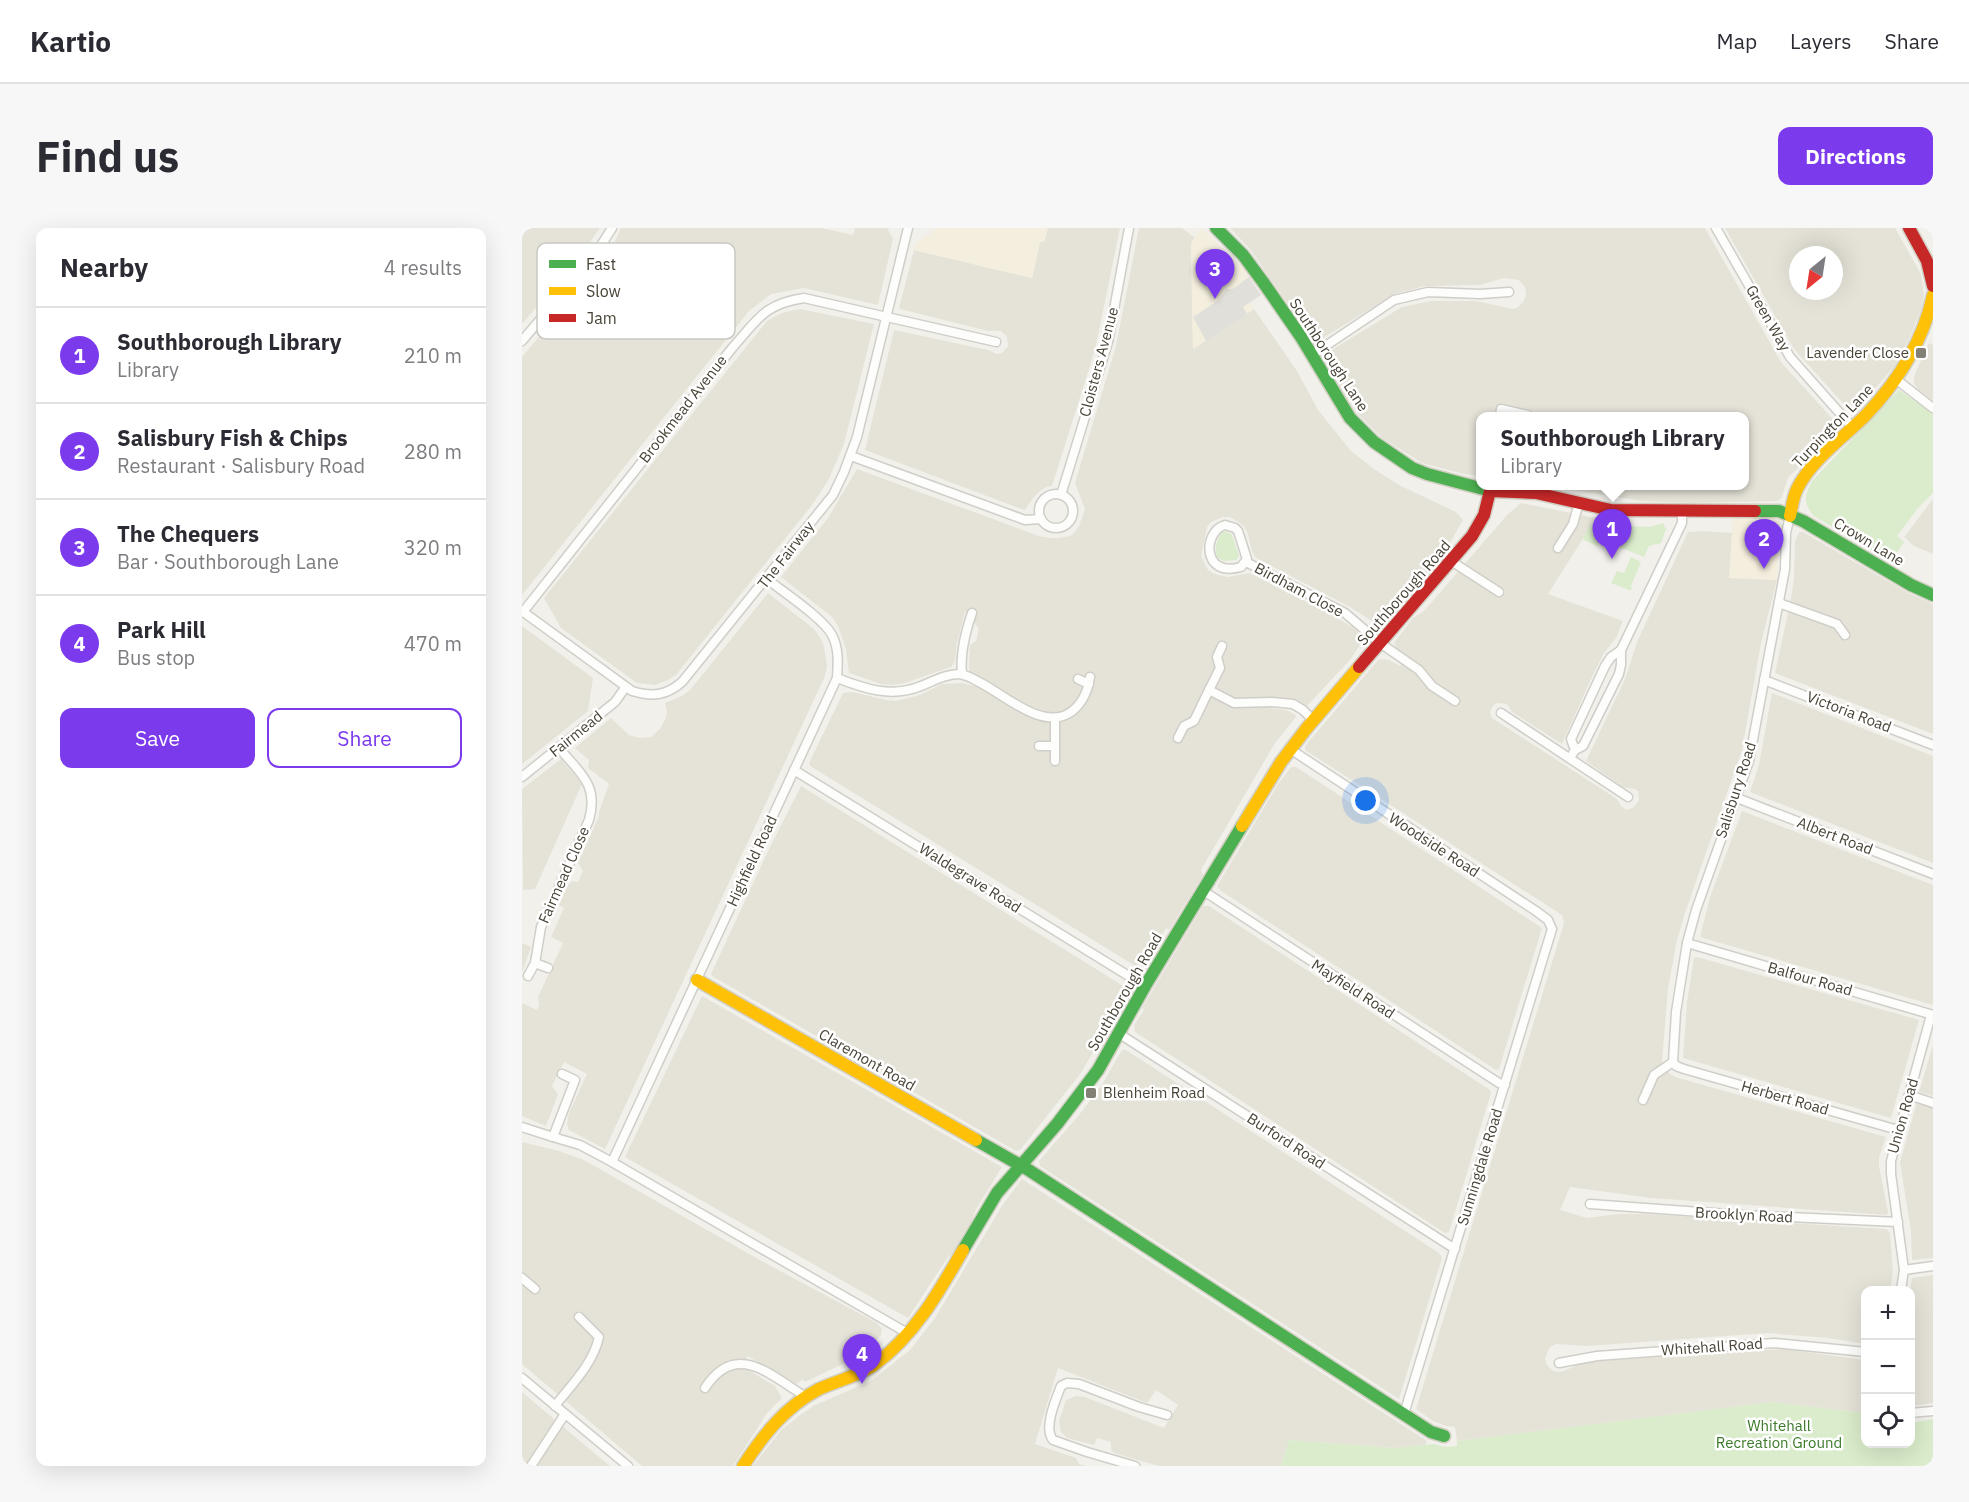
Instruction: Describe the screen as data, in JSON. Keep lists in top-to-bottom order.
{
  "streets": {
    "street": [
      "Green Way",
      "Southborough Lane",
      "Cloisters Avenue",
      "Brookmead Avenue",
      "Turpington Lane",
      "Crown Lane",
      "The Fairway",
      "Birdham Close",
      "Southborough Road",
      "Victoria Road",
      "Fairmead",
      "Salisbury Road",
      "Albert Road",
      "Woodside Road",
      "Highfield Road",
      "Fairmead Close",
      "Waldegrave Road",
      "Balfour Road",
      "Mayfield Road",
      "Claremont Road",
      "Herbert Road",
      "Union Road",
      "Burford Road",
      "Sunningdale Road",
      "Brooklyn Road",
      "Whitehall Road"
    ]
  },
  "crossings": [
    ["Green Way", "Turpington Lane"],
    ["Southborough Lane", "Turpington Lane"],
    ["Southborough Lane", "Crown Lane"],
    ["Southborough Lane", "Salisbury Road"],
    ["Brookmead Avenue", "The Fairway"],
    ["Turpington Lane", "Crown Lane"],
    ["Turpington Lane", "Salisbury Road"],
    ["Crown Lane", "Salisbury Road"],
    ["The Fairway", "Fairmead"],
    ["The Fairway", "Highfield Road"],
    ["Birdham Close", "Southborough Road"],
    ["Southborough Road", "Woodside Road"],
    ["Southborough Road", "Waldegrave Road"],
    ["Southborough Road", "Mayfield Road"],
    ["Southborough Road", "Claremont Road"],
    ["Southborough Road", "Burford Road"],
    ["Victoria Road", "Salisbury Road"],
    ["Fairmead", "Fairmead Close"],
    ["Salisbury Road", "Albert Road"],
    ["Salisbury Road", "Balfour Road"],
    ["Salisbury Road", "Herbert Road"],
    ["Woodside Road", "Sunningdale Road"],
    ["Highfield Road", "Waldegrave Road"],
    ["Highfield Road", "Claremont Road"],
    ["Balfour Road", "Union Road"],
    ["Mayfield Road", "Sunningdale Road"],
    ["Herbert Road", "Union Road"],
    ["Union Road", "Brooklyn Road"],
    ["Burford Road", "Sunningdale Road"]
  ],
  "parks": ["Whitehall Recreation Ground"],
  "places": {
    "transit": ["Lavender Close", "Blenheim Road"]
  },
  "legend": ["Fast", "Slow", "Jam"],
  "north": "bottom left",
  "page": {
    "header": "Kartio",
    "nav": ["Map", "Layers", "Share"],
    "buttons": [
      "Directions",
      ["Save", "Share"]
    ],
    "title": "Find us",
    "heading": ["Nearby", "4 results"],
    "pins": [
      "3",
      "1",
      "2",
      "4"
    ],
    "list": [
      {
        "mark": "1",
        "name": "Southborough Library",
        "note": "Library",
        "value": "210 m"
      },
      {
        "mark": "2",
        "name": "Salisbury Fish & Chips",
        "note": "Restaurant · Salisbury Road",
        "value": "280 m"
      },
      {
        "mark": "3",
        "name": "The Chequers",
        "note": "Bar · Southborough Lane",
        "value": "320 m"
      },
      {
        "mark": "4",
        "name": "Park Hill",
        "note": "Bus stop",
        "value": "470 m"
      }
    ],
    "popup": ["Southborough Library", "Library"],
    "map_buttons": ["+", "−"]
  }
}
